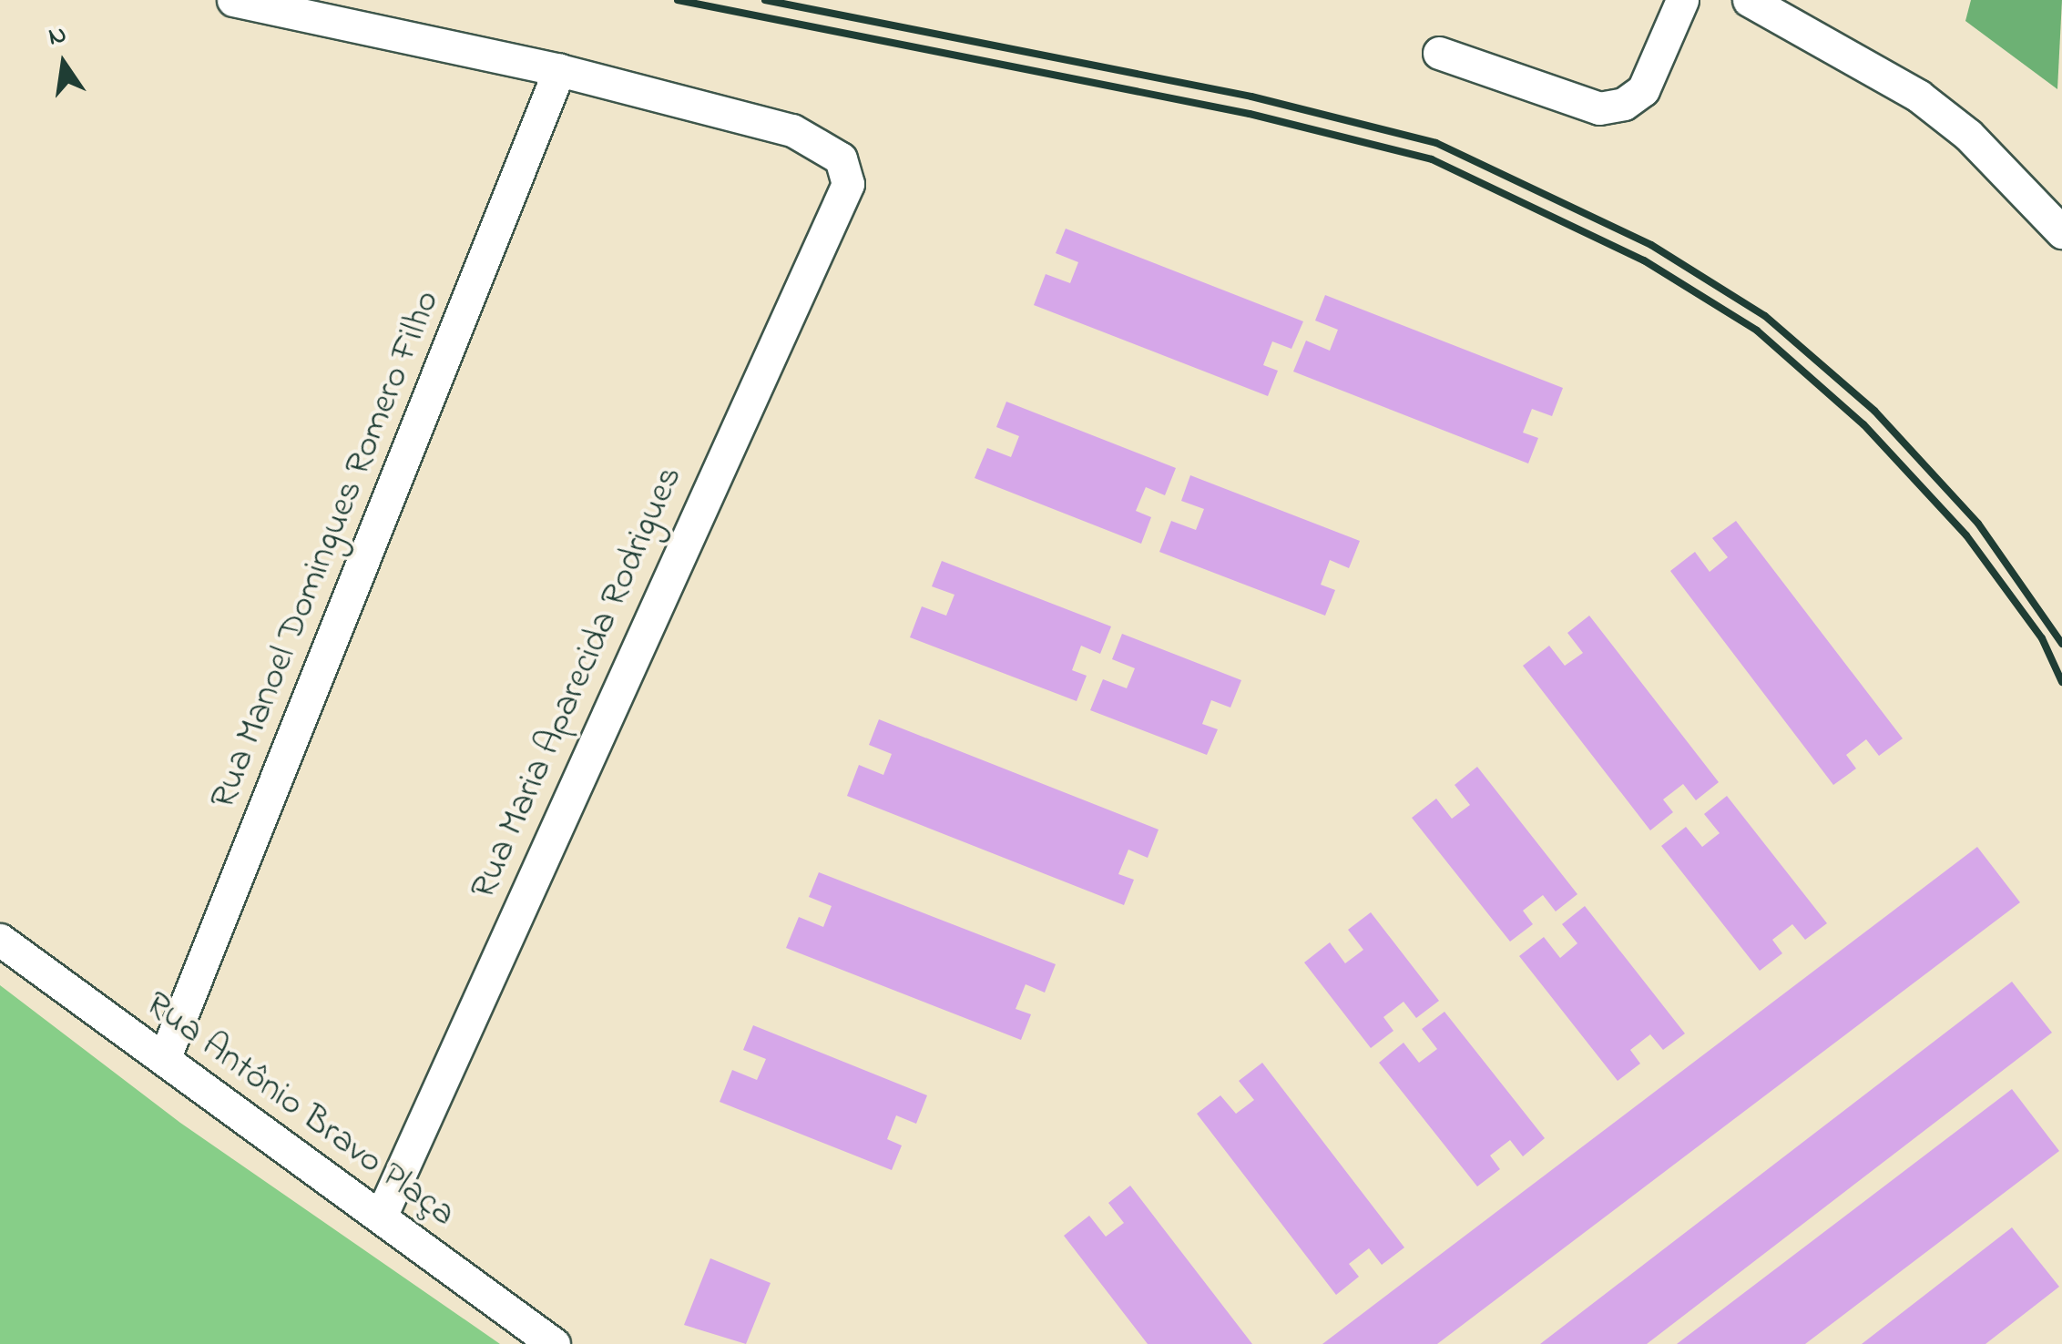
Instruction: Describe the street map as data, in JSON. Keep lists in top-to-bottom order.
{
  "streets": {
    "street": ["Rua Manoel Domingues Romero Filho", "Rua Maria Aparecida Rodrigues", "Rua Antônio Bravo Plaça"]
  },
  "crossings": [
    ["Rua Manoel Domingues Romero Filho", "Rua Maria Aparecida Rodrigues"],
    ["Rua Manoel Domingues Romero Filho", "Rua Antônio Bravo Plaça"],
    ["Rua Maria Aparecida Rodrigues", "Rua Antônio Bravo Plaça"]
  ],
  "north": "top"
}
